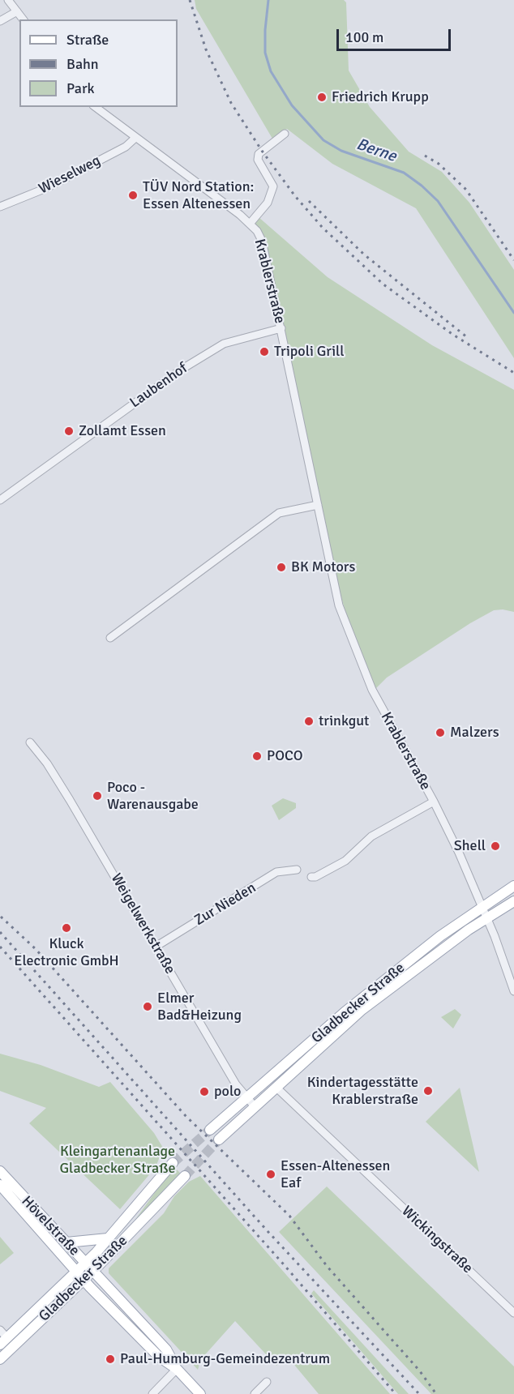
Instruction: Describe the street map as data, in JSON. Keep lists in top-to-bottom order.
{
  "streets": {
    "main road": ["Gladbecker Straße", "Hövelstraße"],
    "street": [
      "Wieselweg",
      "Krablerstraße",
      "Laubenhof",
      "Zur Nieden",
      "Weigelwerkstraße",
      "Wickingstraße"
    ]
  },
  "crossings": [
    ["Wieselweg", "Krablerstraße"],
    ["Krablerstraße", "Laubenhof"],
    ["Krablerstraße", "Gladbecker Straße"],
    ["Zur Nieden", "Weigelwerkstraße"],
    ["Weigelwerkstraße", "Gladbecker Straße"],
    ["Gladbecker Straße", "Hövelstraße"],
    ["Gladbecker Straße", "Wickingstraße"]
  ],
  "water": ["Berne"],
  "parks": ["Kleingartenanlage Gladbecker Straße"],
  "places": [
    "Friedrich Krupp",
    "TÜV Nord Station: Essen Altenessen",
    "Tripoli Grill",
    "Zollamt Essen",
    "BK Motors",
    "trinkgut",
    "Malzers",
    "POCO",
    "Poco - Warenausgabe",
    "Shell",
    "Kluck Electronic GmbH",
    "Elmer Bad&Heizung",
    "Kindertagesstätte Krablerstraße",
    "polo",
    "Essen-Altenessen Eaf",
    "Paul-Humburg-Gemeindezentrum"
  ],
  "legend": ["Straße", "Bahn", "Park"],
  "scale_bar": "100 m"
}
